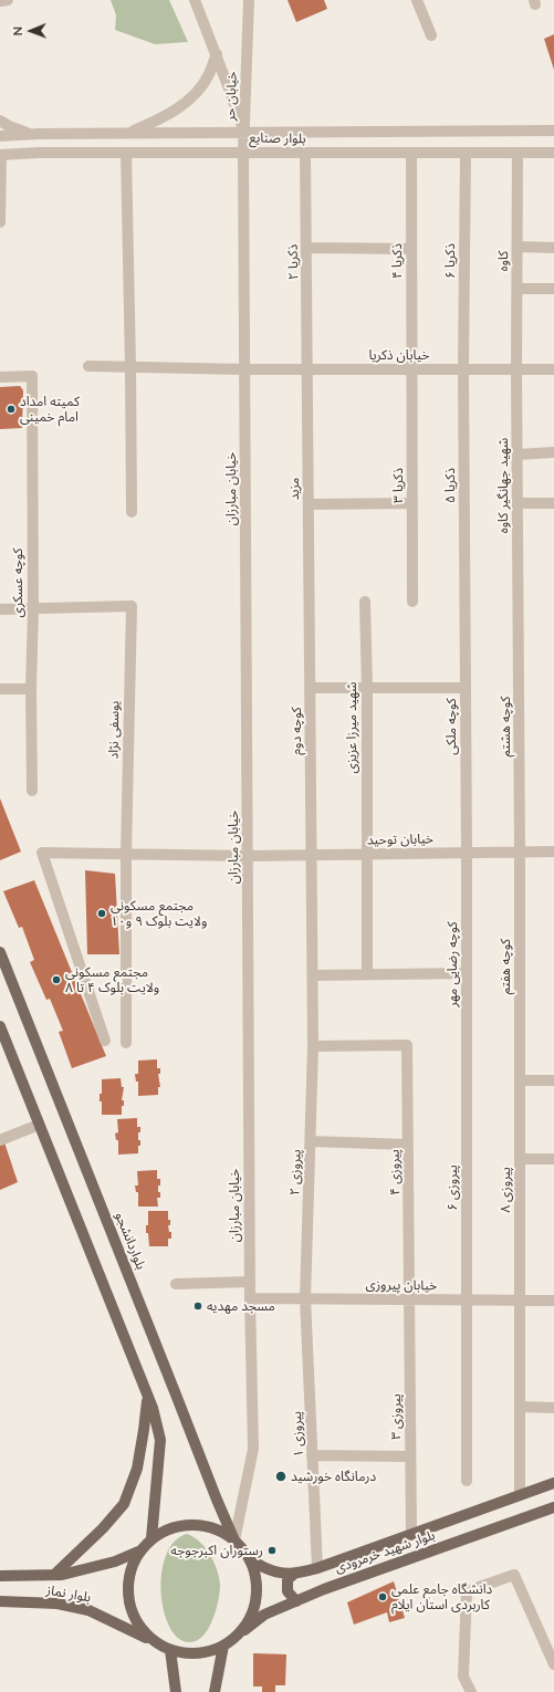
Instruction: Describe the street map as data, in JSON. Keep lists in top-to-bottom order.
{
  "streets": {
    "main road": ["بلواردانشجو", "بلوار شهید خرمرودی", "بلوار نماز"],
    "street": [
      "خیابان حر",
      "بلوار صنایع",
      "ذکریا ۴",
      "ذکریا ۶",
      "کاوه",
      "ذکریا ۲",
      "خیابان ذکریا",
      "ذکریا ۳",
      "ذکریا ۵",
      "شهید جهانگیر کاوه",
      "خیابان مبارزان",
      "مزید",
      "کوچه عسکری",
      "کوچه ملکی",
      "کوچه هشتم",
      "شهید میرزا عزیزی",
      "یوسفی نژاد",
      "کوچه دوم",
      "خیابان توحید",
      "کوچه رضایی مهر",
      "کوچه هفتم",
      "پیروزی ۲",
      "پیروزی ۴",
      "پیروزی ۶",
      "پیروزی ۸",
      "خیابان پیروزی",
      "پیروزی ۳",
      "پیروزی ۱"
    ]
  },
  "crossings": [
    ["خیابان حر", "بلوار صنایع"],
    ["خیابان حر", "خیابان مبارزان"],
    ["بلوار صنایع", "ذکریا ۴"],
    ["بلوار صنایع", "ذکریا ۶"],
    ["بلوار صنایع", "کاوه"],
    ["بلوار صنایع", "ذکریا ۲"],
    ["بلوار صنایع", "خیابان مبارزان"],
    ["ذکریا ۴", "خیابان ذکریا"],
    ["ذکریا ۴", "ذکریا ۳"],
    ["ذکریا ۶", "خیابان ذکریا"],
    ["ذکریا ۶", "ذکریا ۵"],
    ["کاوه", "خیابان ذکریا"],
    ["کاوه", "شهید جهانگیر کاوه"],
    ["ذکریا ۲", "خیابان ذکریا"],
    ["ذکریا ۲", "مزید"],
    ["خیابان ذکریا", "ذکریا ۳"],
    ["خیابان ذکریا", "ذکریا ۵"],
    ["خیابان ذکریا", "شهید جهانگیر کاوه"],
    ["خیابان ذکریا", "خیابان مبارزان"],
    ["خیابان ذکریا", "مزید"],
    ["ذکریا ۵", "کوچه ملکی"],
    ["شهید جهانگیر کاوه", "کوچه هشتم"],
    ["خیابان مبارزان", "خیابان توحید"],
    ["خیابان مبارزان", "بلواردانشجو"],
    ["خیابان مبارزان", "خیابان پیروزی"],
    ["خیابان مبارزان", "بلوار شهید خرمرودی"],
    ["خیابان مبارزان", "بلوار نماز"],
    ["مزید", "کوچه دوم"],
    ["کوچه عسکری", "یوسفی نژاد"],
    ["کوچه ملکی", "خیابان توحید"],
    ["کوچه ملکی", "کوچه رضایی مهر"],
    ["کوچه هشتم", "خیابان توحید"],
    ["کوچه هشتم", "کوچه هفتم"],
    ["شهید میرزا عزیزی", "خیابان توحید"],
    ["کوچه دوم", "خیابان توحید"],
    ["کوچه دوم", "پیروزی ۲"],
    ["خیابان توحید", "کوچه رضایی مهر"],
    ["خیابان توحید", "کوچه هفتم"],
    ["کوچه رضایی مهر", "پیروزی ۶"],
    ["کوچه هفتم", "پیروزی ۸"],
    ["پیروزی ۲", "پیروزی ۴"],
    ["پیروزی ۲", "خیابان پیروزی"],
    ["پیروزی ۲", "پیروزی ۱"],
    ["پیروزی ۴", "خیابان پیروزی"],
    ["پیروزی ۴", "پیروزی ۳"],
    ["پیروزی ۶", "خیابان پیروزی"],
    ["پیروزی ۸", "خیابان پیروزی"],
    ["پیروزی ۸", "بلوار شهید خرمرودی"],
    ["بلواردانشجو", "بلوار شهید خرمرودی"],
    ["بلواردانشجو", "بلوار نماز"],
    ["خیابان پیروزی", "پیروزی ۳"],
    ["خیابان پیروزی", "پیروزی ۱"],
    ["پیروزی ۳", "بلوار شهید خرمرودی"],
    ["پیروزی ۱", "بلوار شهید خرمرودی"],
    ["بلوار شهید خرمرودی", "بلوار نماز"]
  ],
  "places": [
    "کمیته امداد امام خمینی",
    "مجتمع مسکونی ولایت بلوک ۹ و۱۰",
    "مجتمع مسکونی ولایت بلوک ۴ تا ۸",
    "مسجد مهدیه",
    "درمانگاه خورشید",
    "رستوران اکبرجوجه",
    "دانشگاه جامع علمی کاربردی استان ایلام"
  ],
  "north": "left"
}
